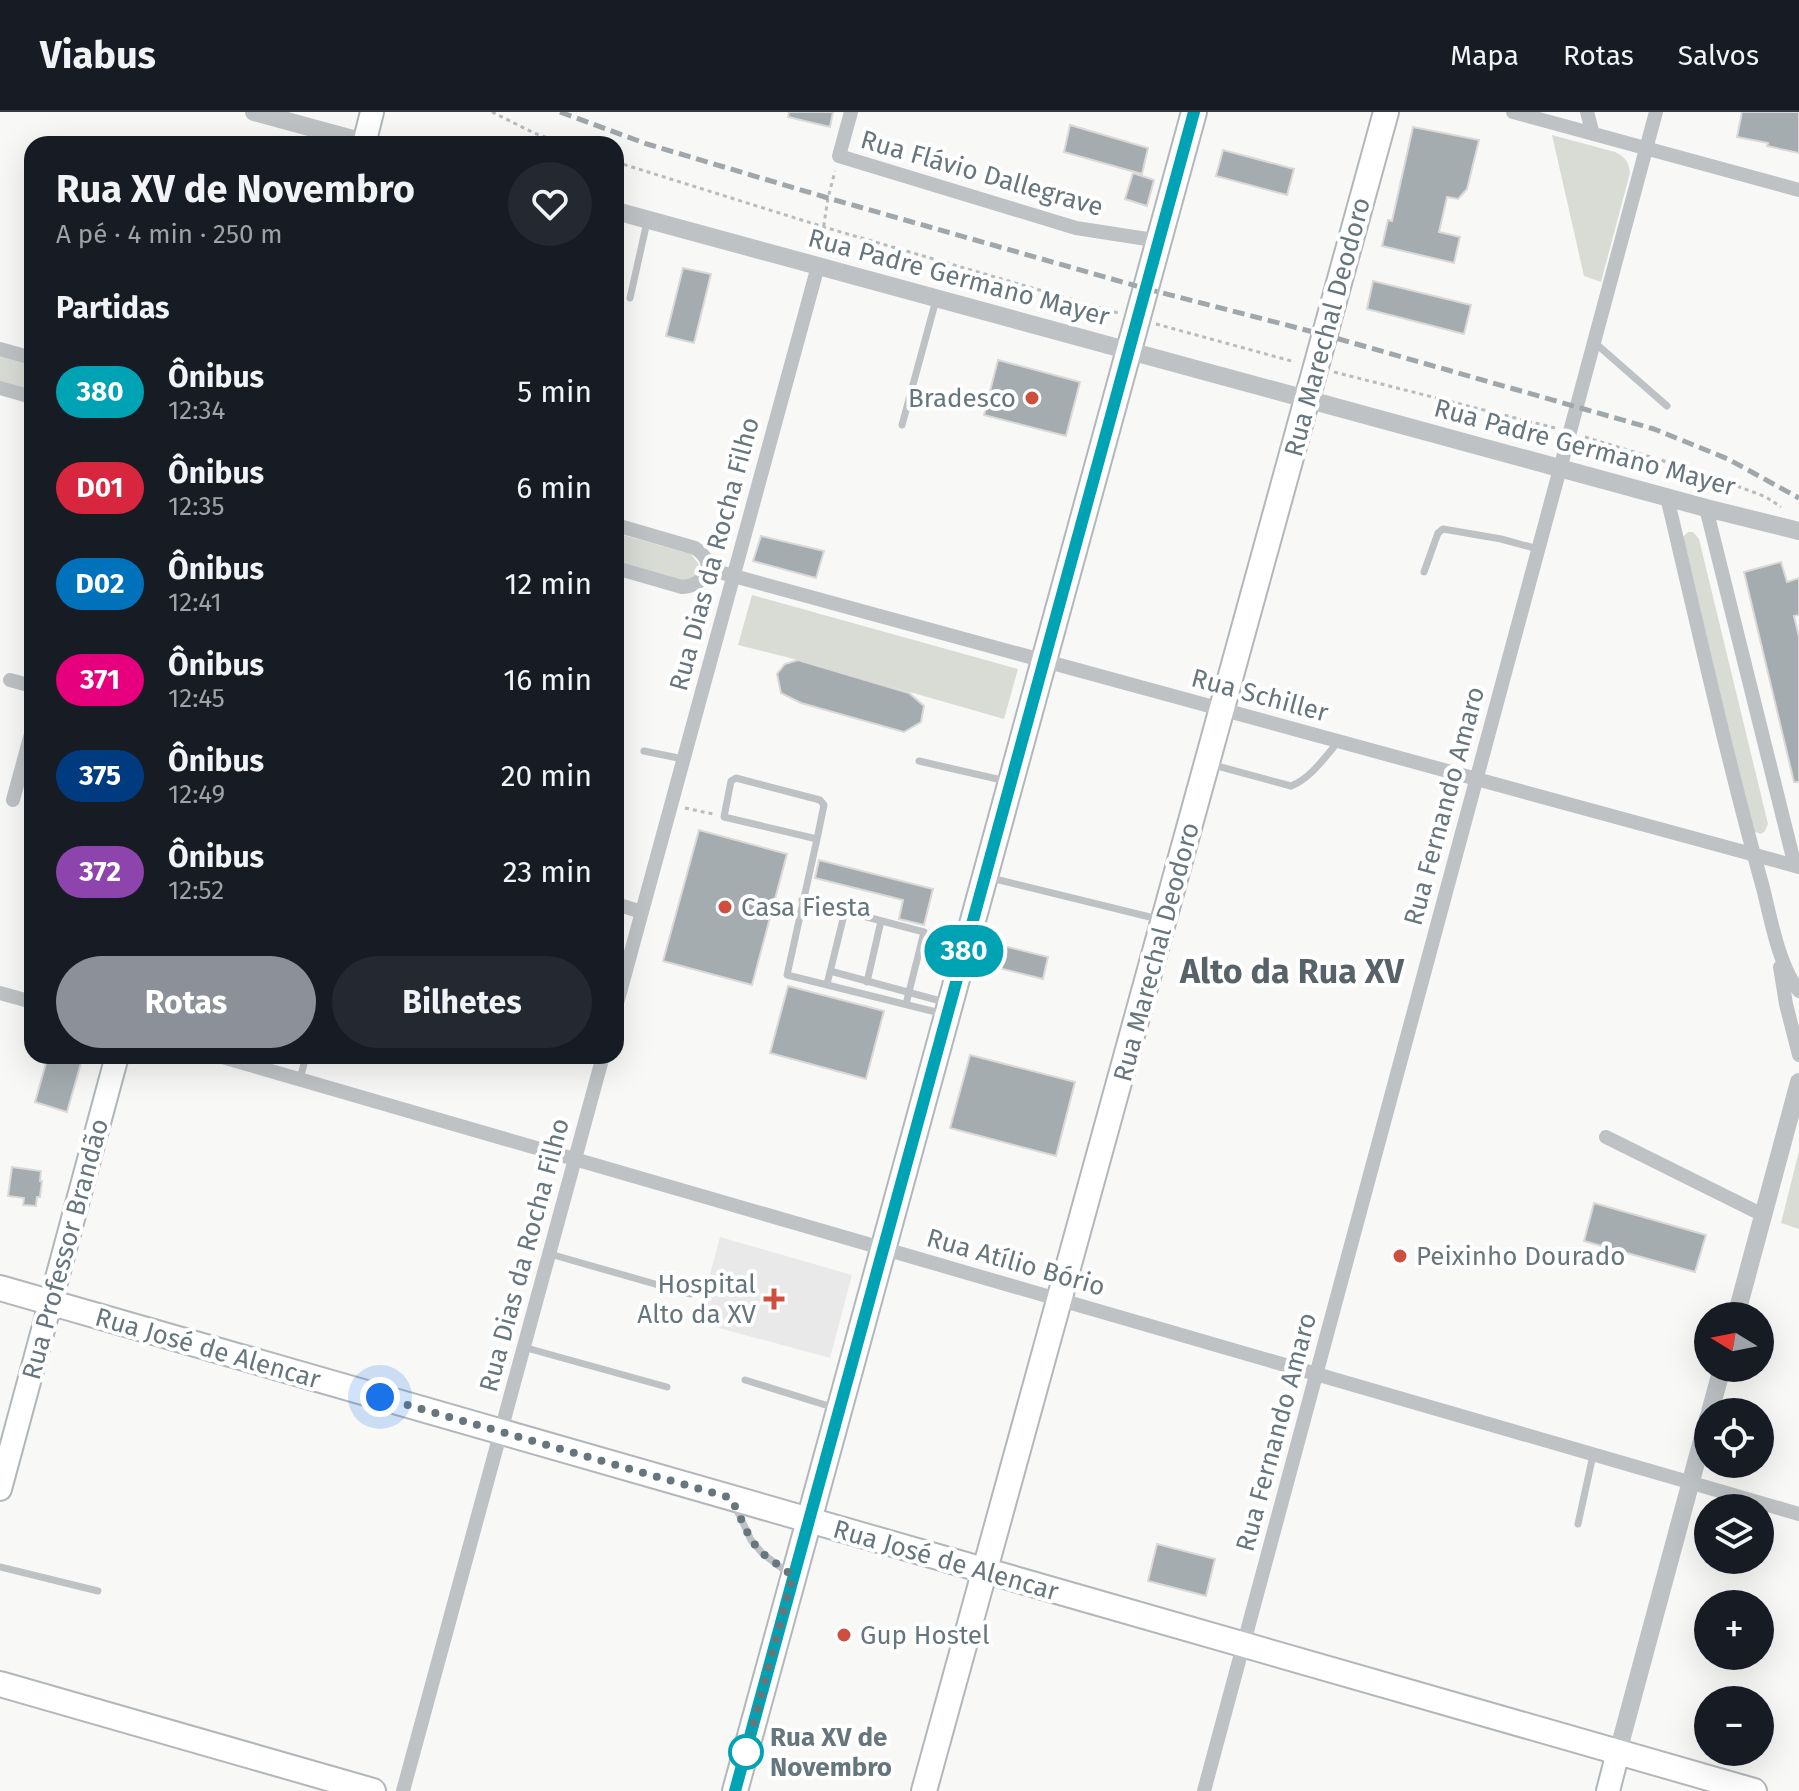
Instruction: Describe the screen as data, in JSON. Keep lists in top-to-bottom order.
{
  "streets": {
    "main road": ["Rua Marechal Deodoro", "Rua Professor Brandão", "Rua José de Alencar"],
    "street": [
      "Rua Flávio Dallegrave",
      "Rua Padre Germano Mayer",
      "Rua Dias da Rocha Filho",
      "Rua Schiller",
      "Rua Fernando Amaro",
      "Rua Atílio Bório"
    ]
  },
  "crossings": [
    ["Rua Padre Germano Mayer", "Rua Marechal Deodoro"],
    ["Rua Padre Germano Mayer", "Rua Dias da Rocha Filho"],
    ["Rua Padre Germano Mayer", "Rua Fernando Amaro"],
    ["Rua Marechal Deodoro", "Rua Schiller"],
    ["Rua Marechal Deodoro", "Rua Atílio Bório"],
    ["Rua Marechal Deodoro", "Rua José de Alencar"],
    ["Rua Dias da Rocha Filho", "Rua Schiller"],
    ["Rua Dias da Rocha Filho", "Rua Atílio Bório"],
    ["Rua Dias da Rocha Filho", "Rua José de Alencar"],
    ["Rua Schiller", "Rua Fernando Amaro"],
    ["Rua Fernando Amaro", "Rua Atílio Bório"],
    ["Rua Fernando Amaro", "Rua José de Alencar"],
    ["Rua Professor Brandão", "Rua José de Alencar"]
  ],
  "districts": ["Alto da Rua XV"],
  "places": {
    "other": [
      "Bradesco",
      "Casa Fiesta",
      "Peixinho Dourado",
      "Gup Hostel",
      "Rua XV de Novembro"
    ],
    "health": ["Hospital Alto da XV"]
  },
  "lines": ["bus line 380"],
  "north": "left",
  "page": {
    "header": "Viabus",
    "nav": ["Mapa", "Rotas", "Salvos"],
    "on_map": "380",
    "heading": [
      ["Rua XV de Novembro", "A pé · 4 min · 250 m"],
      "Partidas"
    ],
    "list": [
      {
        "mark": "380",
        "name": "Ônibus",
        "note": "12:34",
        "value": "5 min"
      },
      {
        "mark": "D01",
        "name": "Ônibus",
        "note": "12:35",
        "value": "6 min"
      },
      {
        "mark": "D02",
        "name": "Ônibus",
        "note": "12:41",
        "value": "12 min"
      },
      {
        "mark": "371",
        "name": "Ônibus",
        "note": "12:45",
        "value": "16 min"
      },
      {
        "mark": "375",
        "name": "Ônibus",
        "note": "12:49",
        "value": "20 min"
      },
      {
        "mark": "372",
        "name": "Ônibus",
        "note": "12:52",
        "value": "23 min"
      }
    ],
    "buttons": ["Rotas", "Bilhetes"],
    "map_buttons": ["+", "−"]
  }
}
